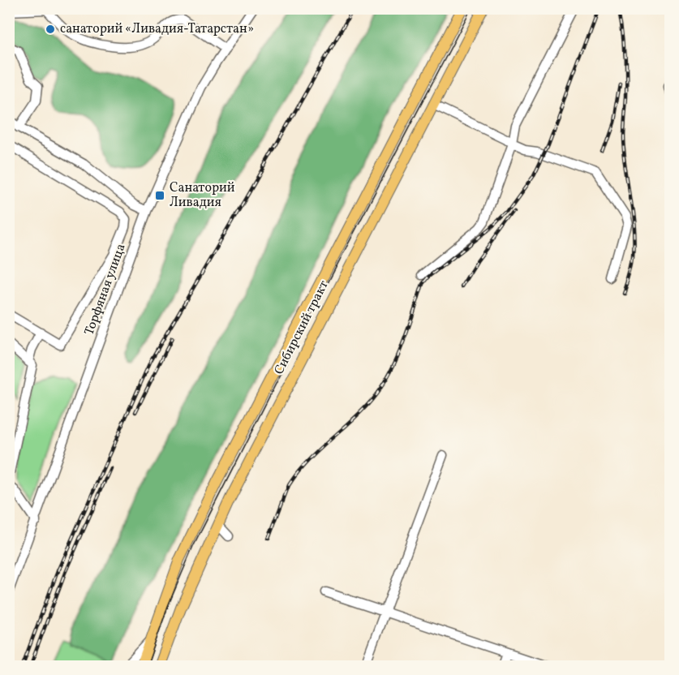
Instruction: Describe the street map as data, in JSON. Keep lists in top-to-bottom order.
{
  "streets": {
    "main road": ["Сибирский тракт"],
    "street": ["Торфяная улица"]
  },
  "places": {
    "other": ["санаторий «Ливадия-Татарстан»"],
    "transit": ["Санаторий Ливадия"]
  }
}
